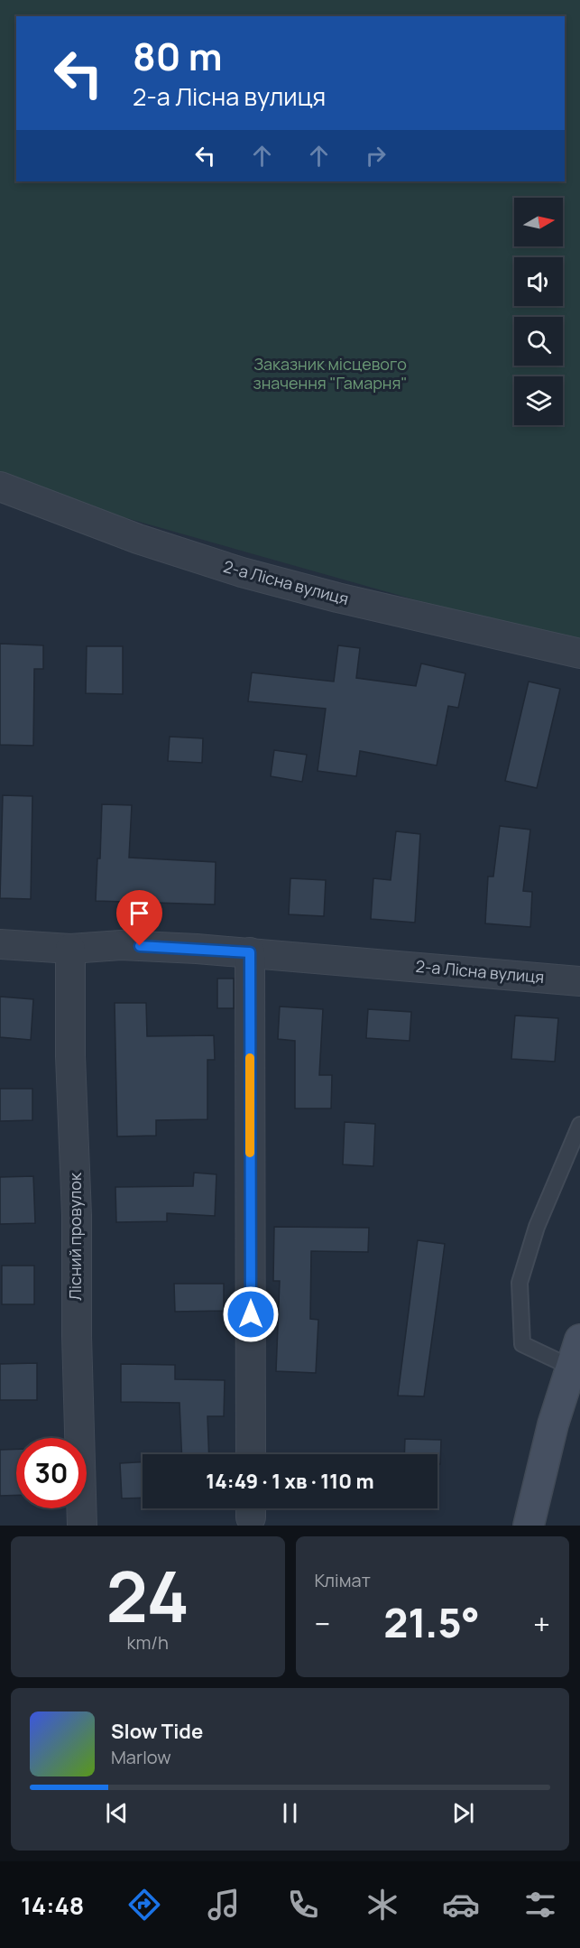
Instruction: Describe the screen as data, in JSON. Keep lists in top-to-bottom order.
{
  "streets": {
    "street": ["2-а Лісна вулиця", "Лісний провулок"]
  },
  "crossings": [
    ["2-а Лісна вулиця", "Лісний провулок"]
  ],
  "parks": ["Заказник місцевого значення \"Гамарня\""],
  "north": "right",
  "page": {
    "turn": ["80 m", "2-а Лісна вулиця"],
    "limit": "30",
    "trip": "14:49 · 1 хв · 110 m",
    "tile": [
      ["24", "km/h"],
      "Клімат"
    ],
    "heat": ["−", "21.5°", "+"],
    "song": ["Slow Tide", "Marlow"],
    "tabs": "14:48"
  }
}
